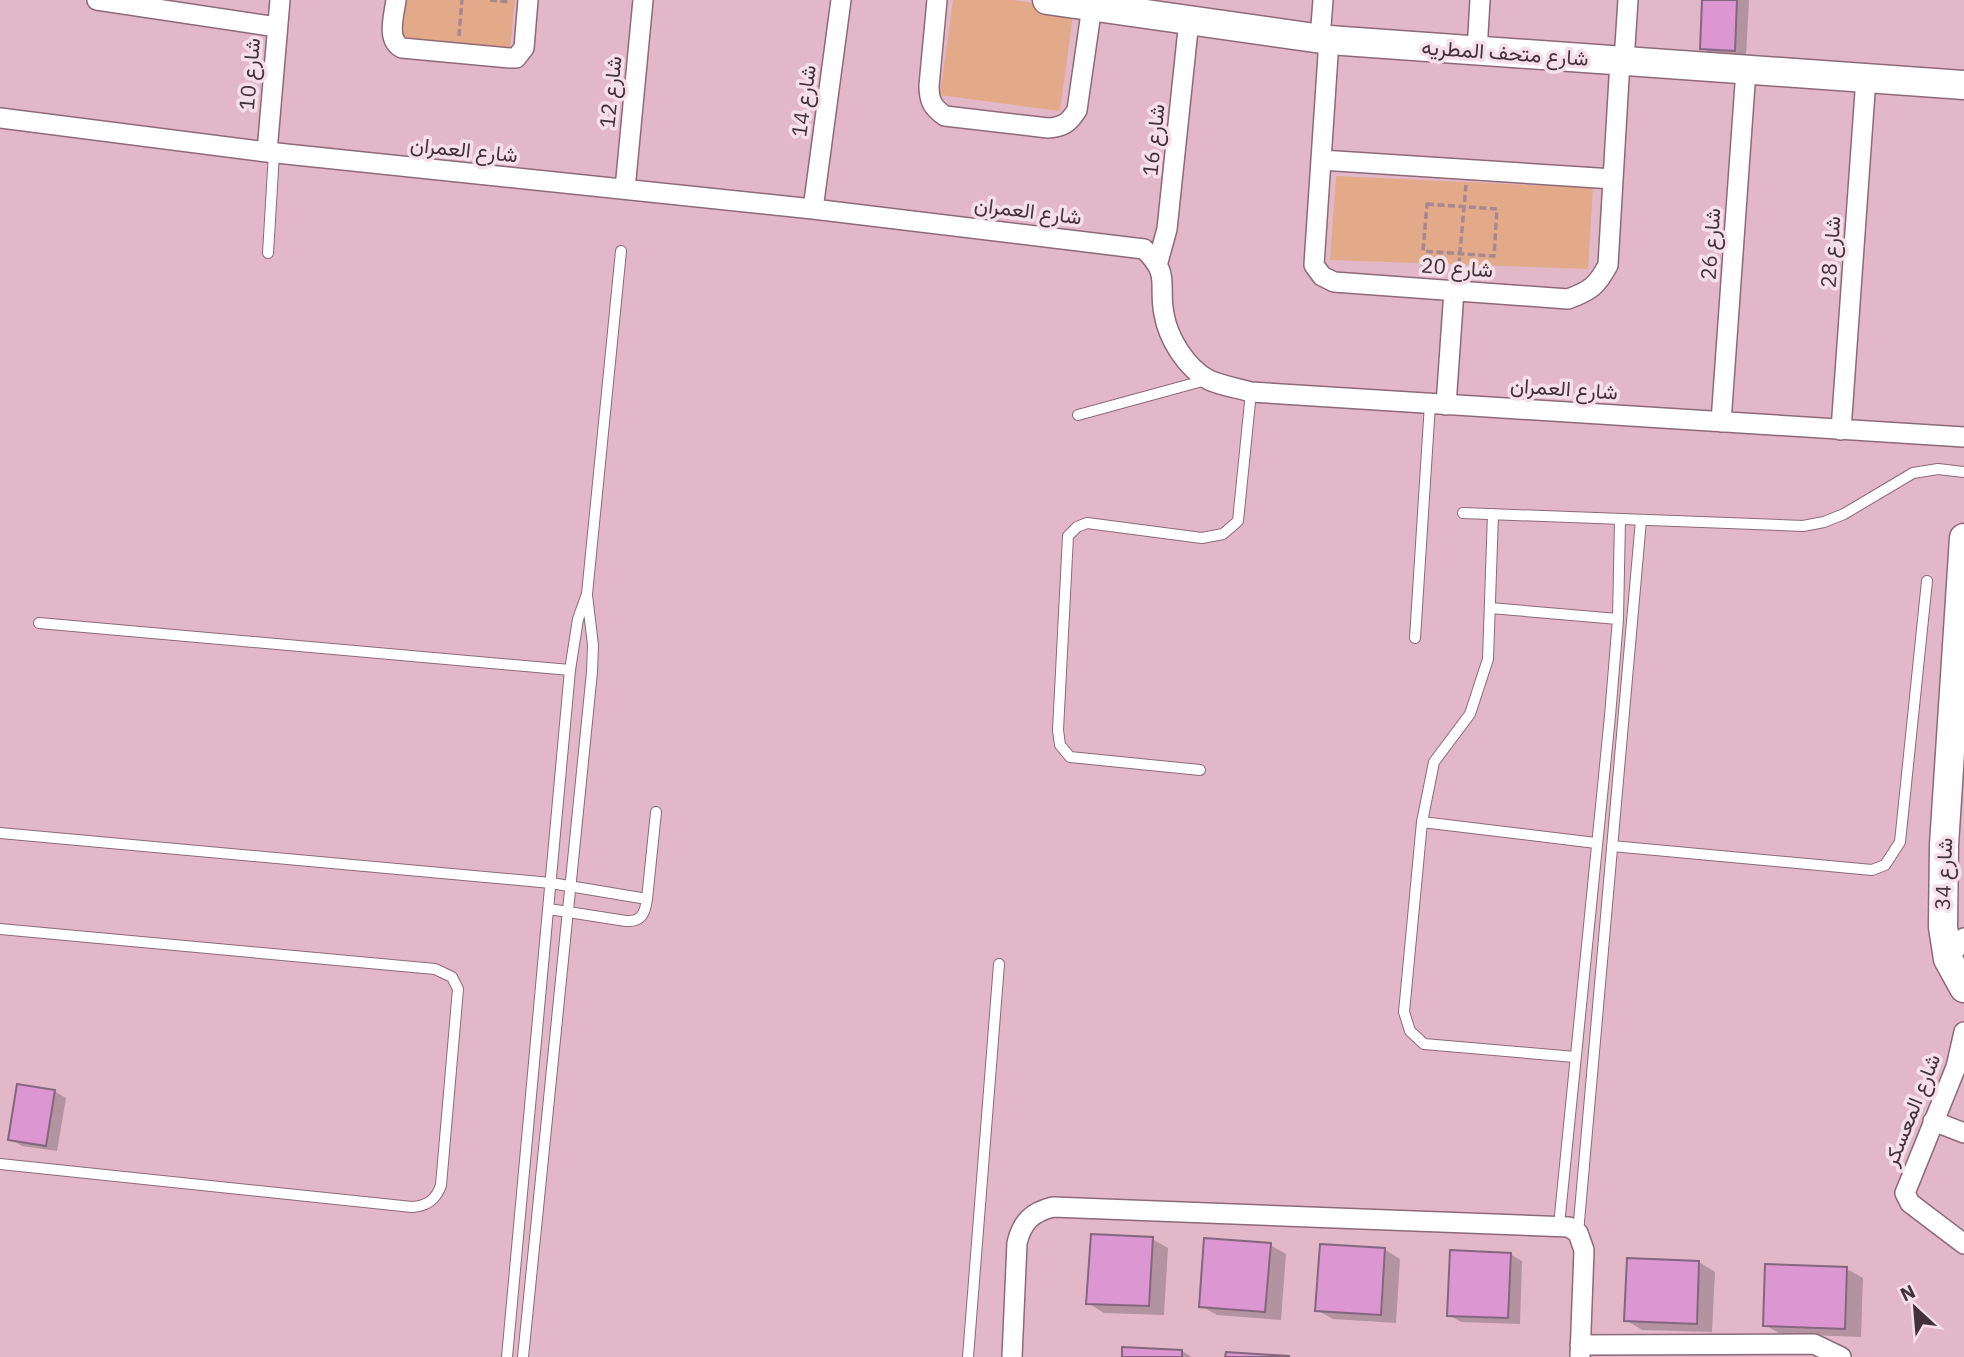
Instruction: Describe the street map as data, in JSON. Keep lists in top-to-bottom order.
{
  "streets": {
    "street": [
      "شارع متحف المطريه",
      "شارع 10",
      "شارع 12",
      "شارع 14",
      "شارع 16",
      "شارع العمران",
      "شارع 26",
      "شارع 28",
      "شارع 20",
      "شارع 34",
      "شارع المعسكر"
    ]
  },
  "crossings": [
    ["شارع متحف المطريه", "شارع 16"],
    ["شارع متحف المطريه", "شارع 26"],
    ["شارع متحف المطريه", "شارع 28"],
    ["شارع متحف المطريه", "شارع 20"],
    ["شارع 10", "شارع العمران"],
    ["شارع 12", "شارع العمران"],
    ["شارع 14", "شارع العمران"],
    ["شارع 16", "شارع العمران"],
    ["شارع العمران", "شارع 26"],
    ["شارع العمران", "شارع 28"]
  ],
  "north": "top left"
}
